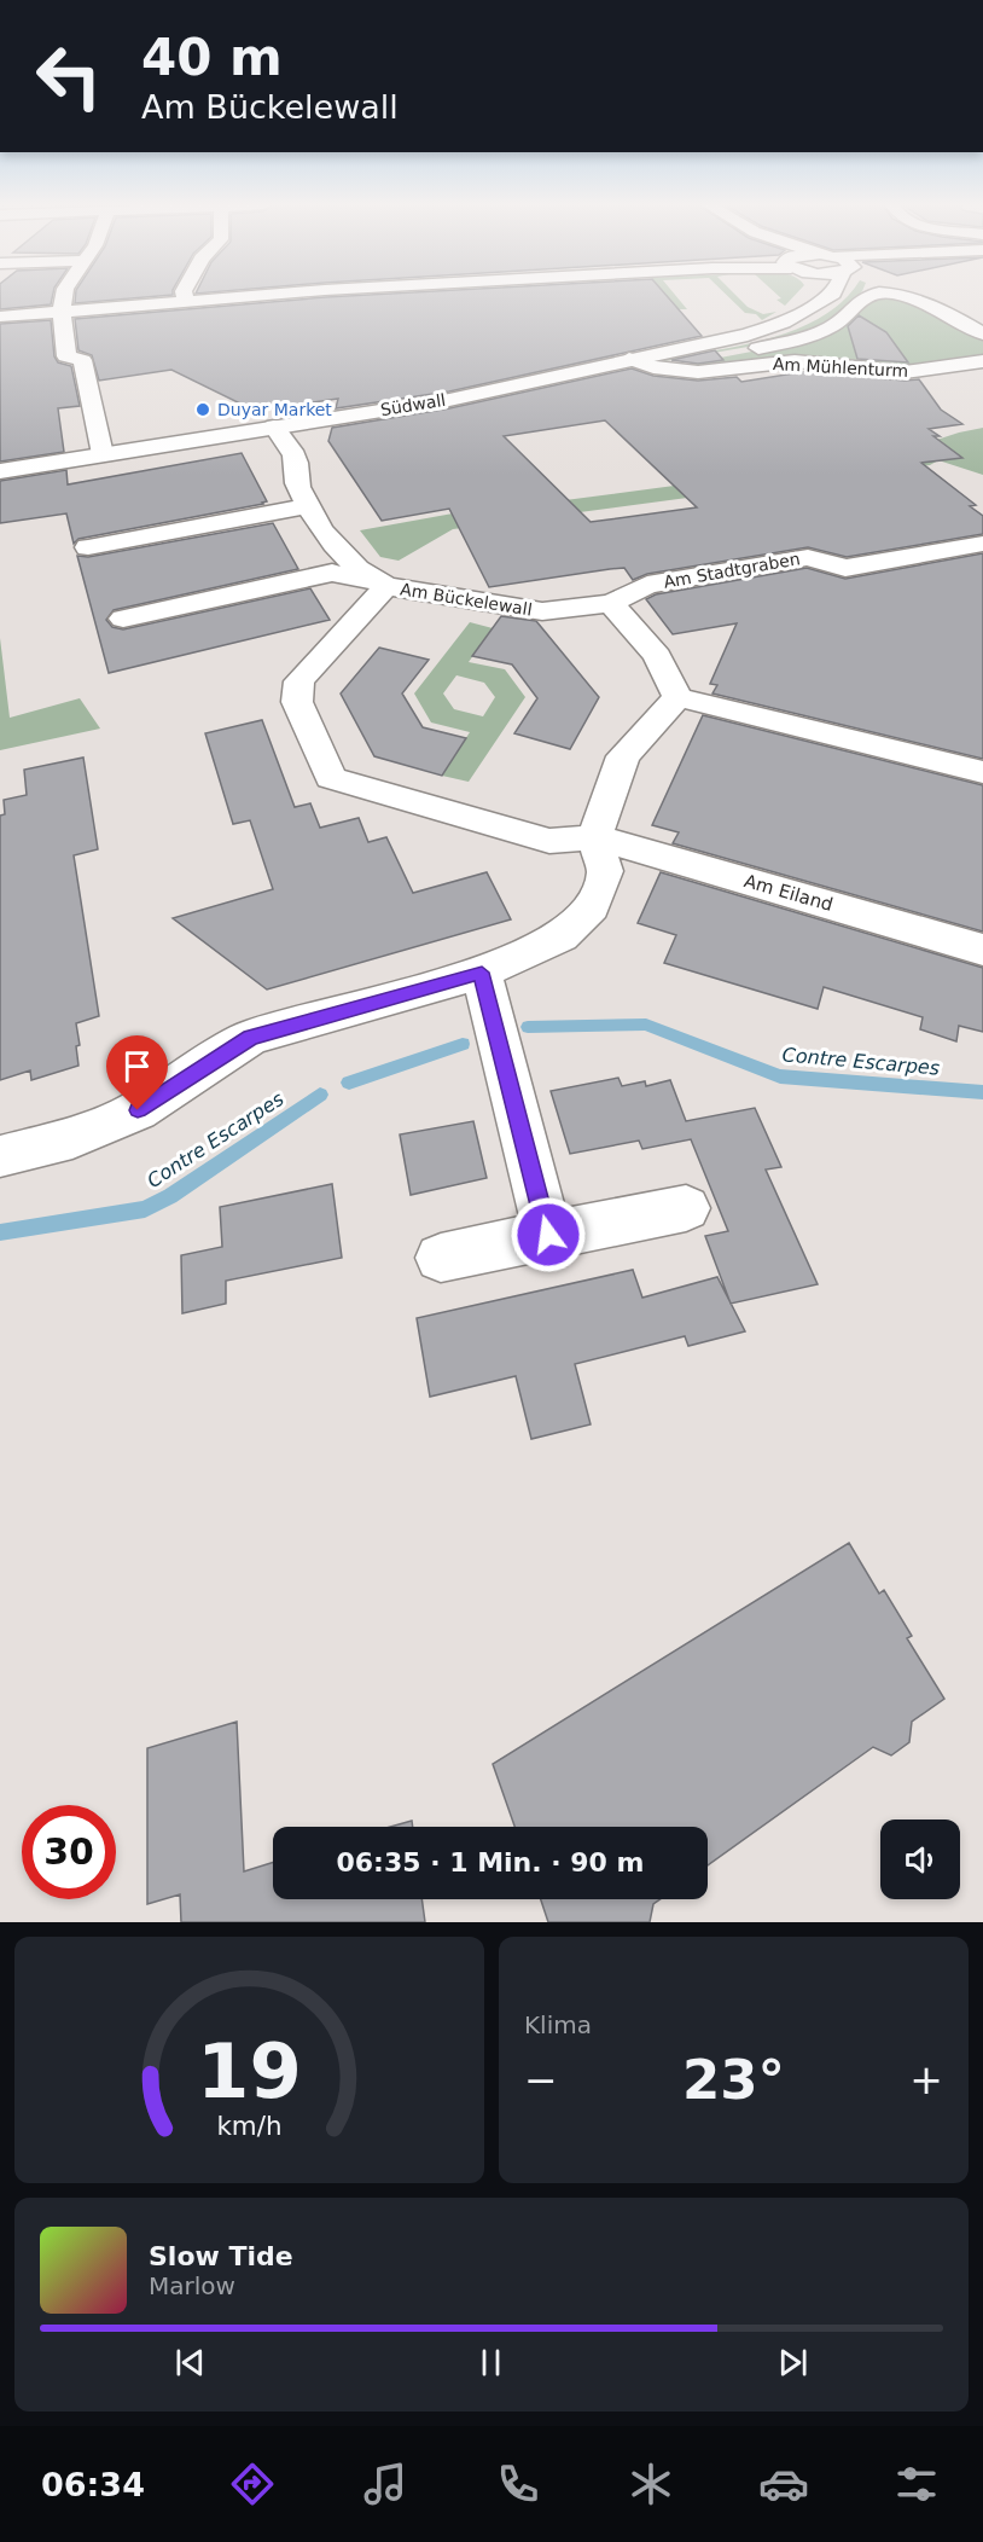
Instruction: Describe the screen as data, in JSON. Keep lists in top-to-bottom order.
{
  "streets": {
    "street": [
      "Am Mühlenturm",
      "Südwall",
      "Am Stadtgraben",
      "Am Bückelewall",
      "Am Eiland"
    ]
  },
  "crossings": [
    ["Am Mühlenturm", "Südwall"],
    ["Südwall", "Am Bückelewall"],
    ["Am Stadtgraben", "Am Bückelewall"],
    ["Am Bückelewall", "Am Eiland"]
  ],
  "water": ["Contre Escarpes"],
  "places": ["Duyar Market"],
  "page": {
    "turn": ["40 m", "Am Bückelewall"],
    "limit": "30",
    "trip": "06:35 · 1 Min. · 90 m",
    "tile": "Klima",
    "heat": ["−", "23°", "+"],
    "song": ["Slow Tide", "Marlow"],
    "tabs": "06:34",
    "gauge": ["19", "km/h"]
  }
}
